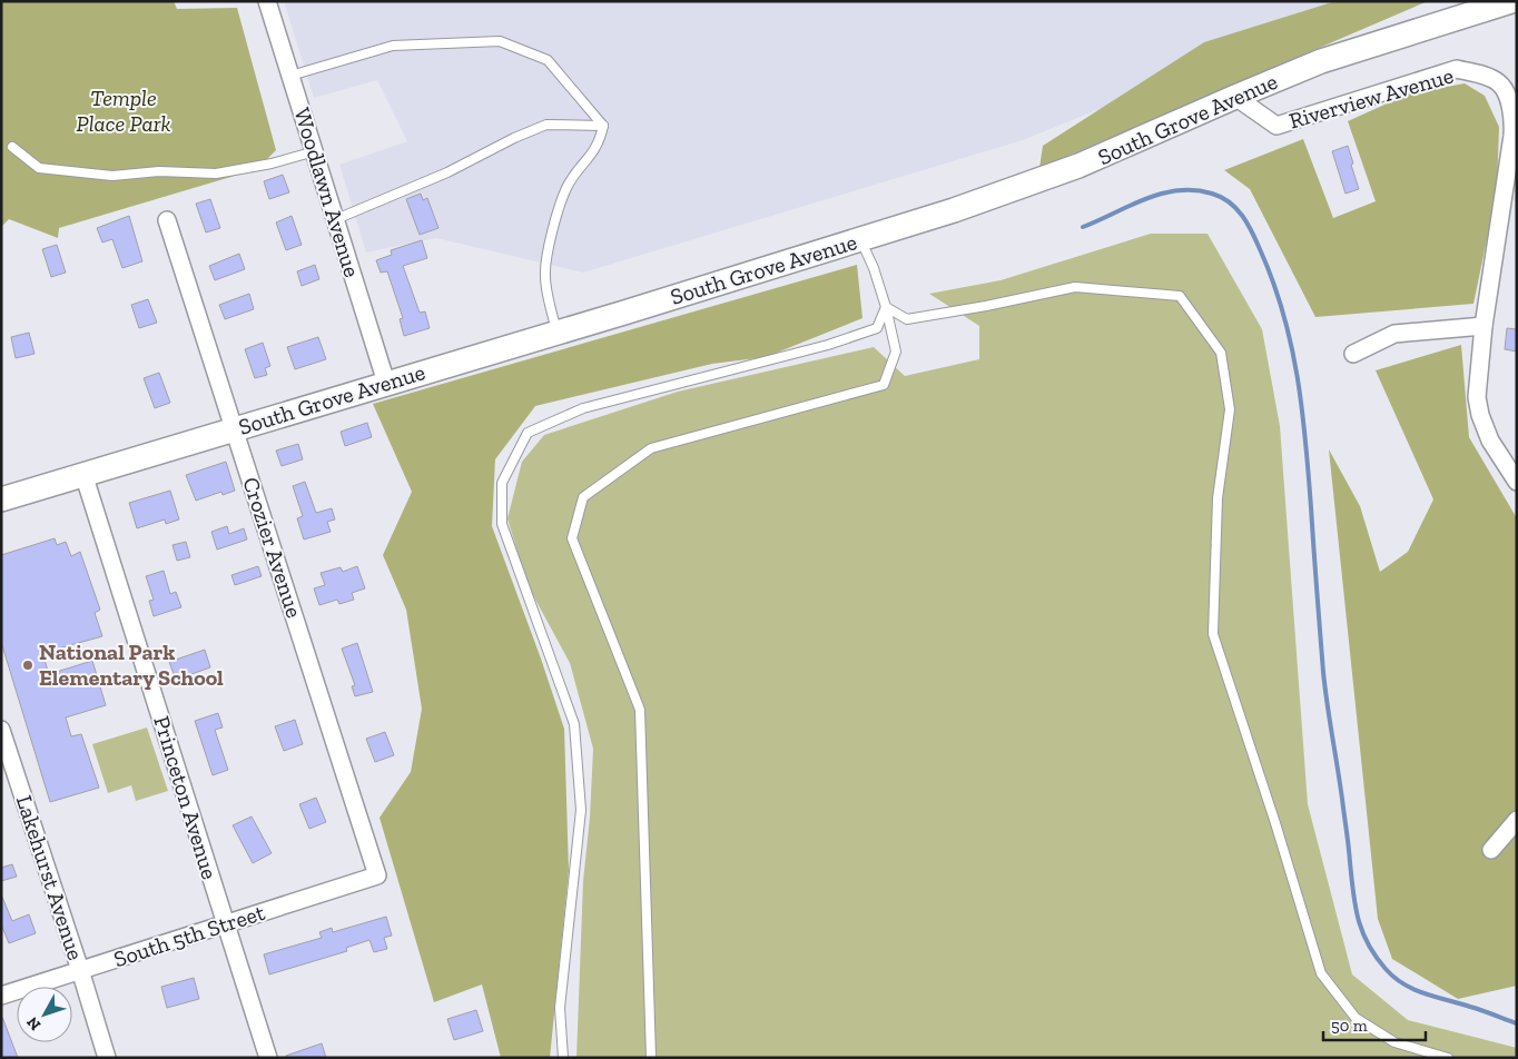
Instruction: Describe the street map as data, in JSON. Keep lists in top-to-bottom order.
{
  "streets": {
    "main road": ["South Grove Avenue"],
    "street": [
      "Riverview Avenue",
      "Woodlawn Avenue",
      "Crozier Avenue",
      "Princeton Avenue",
      "Lakehurst Avenue",
      "South 5th Street"
    ]
  },
  "crossings": [
    ["Riverview Avenue", "South Grove Avenue"],
    ["South Grove Avenue", "Woodlawn Avenue"],
    ["South Grove Avenue", "Crozier Avenue"],
    ["South Grove Avenue", "Princeton Avenue"],
    ["Crozier Avenue", "South 5th Street"],
    ["Princeton Avenue", "South 5th Street"],
    ["Lakehurst Avenue", "South 5th Street"]
  ],
  "parks": ["Temple Place Park"],
  "places": ["National Park Elementary School"],
  "scale_bar": "50 m",
  "north": "bottom left"
}
